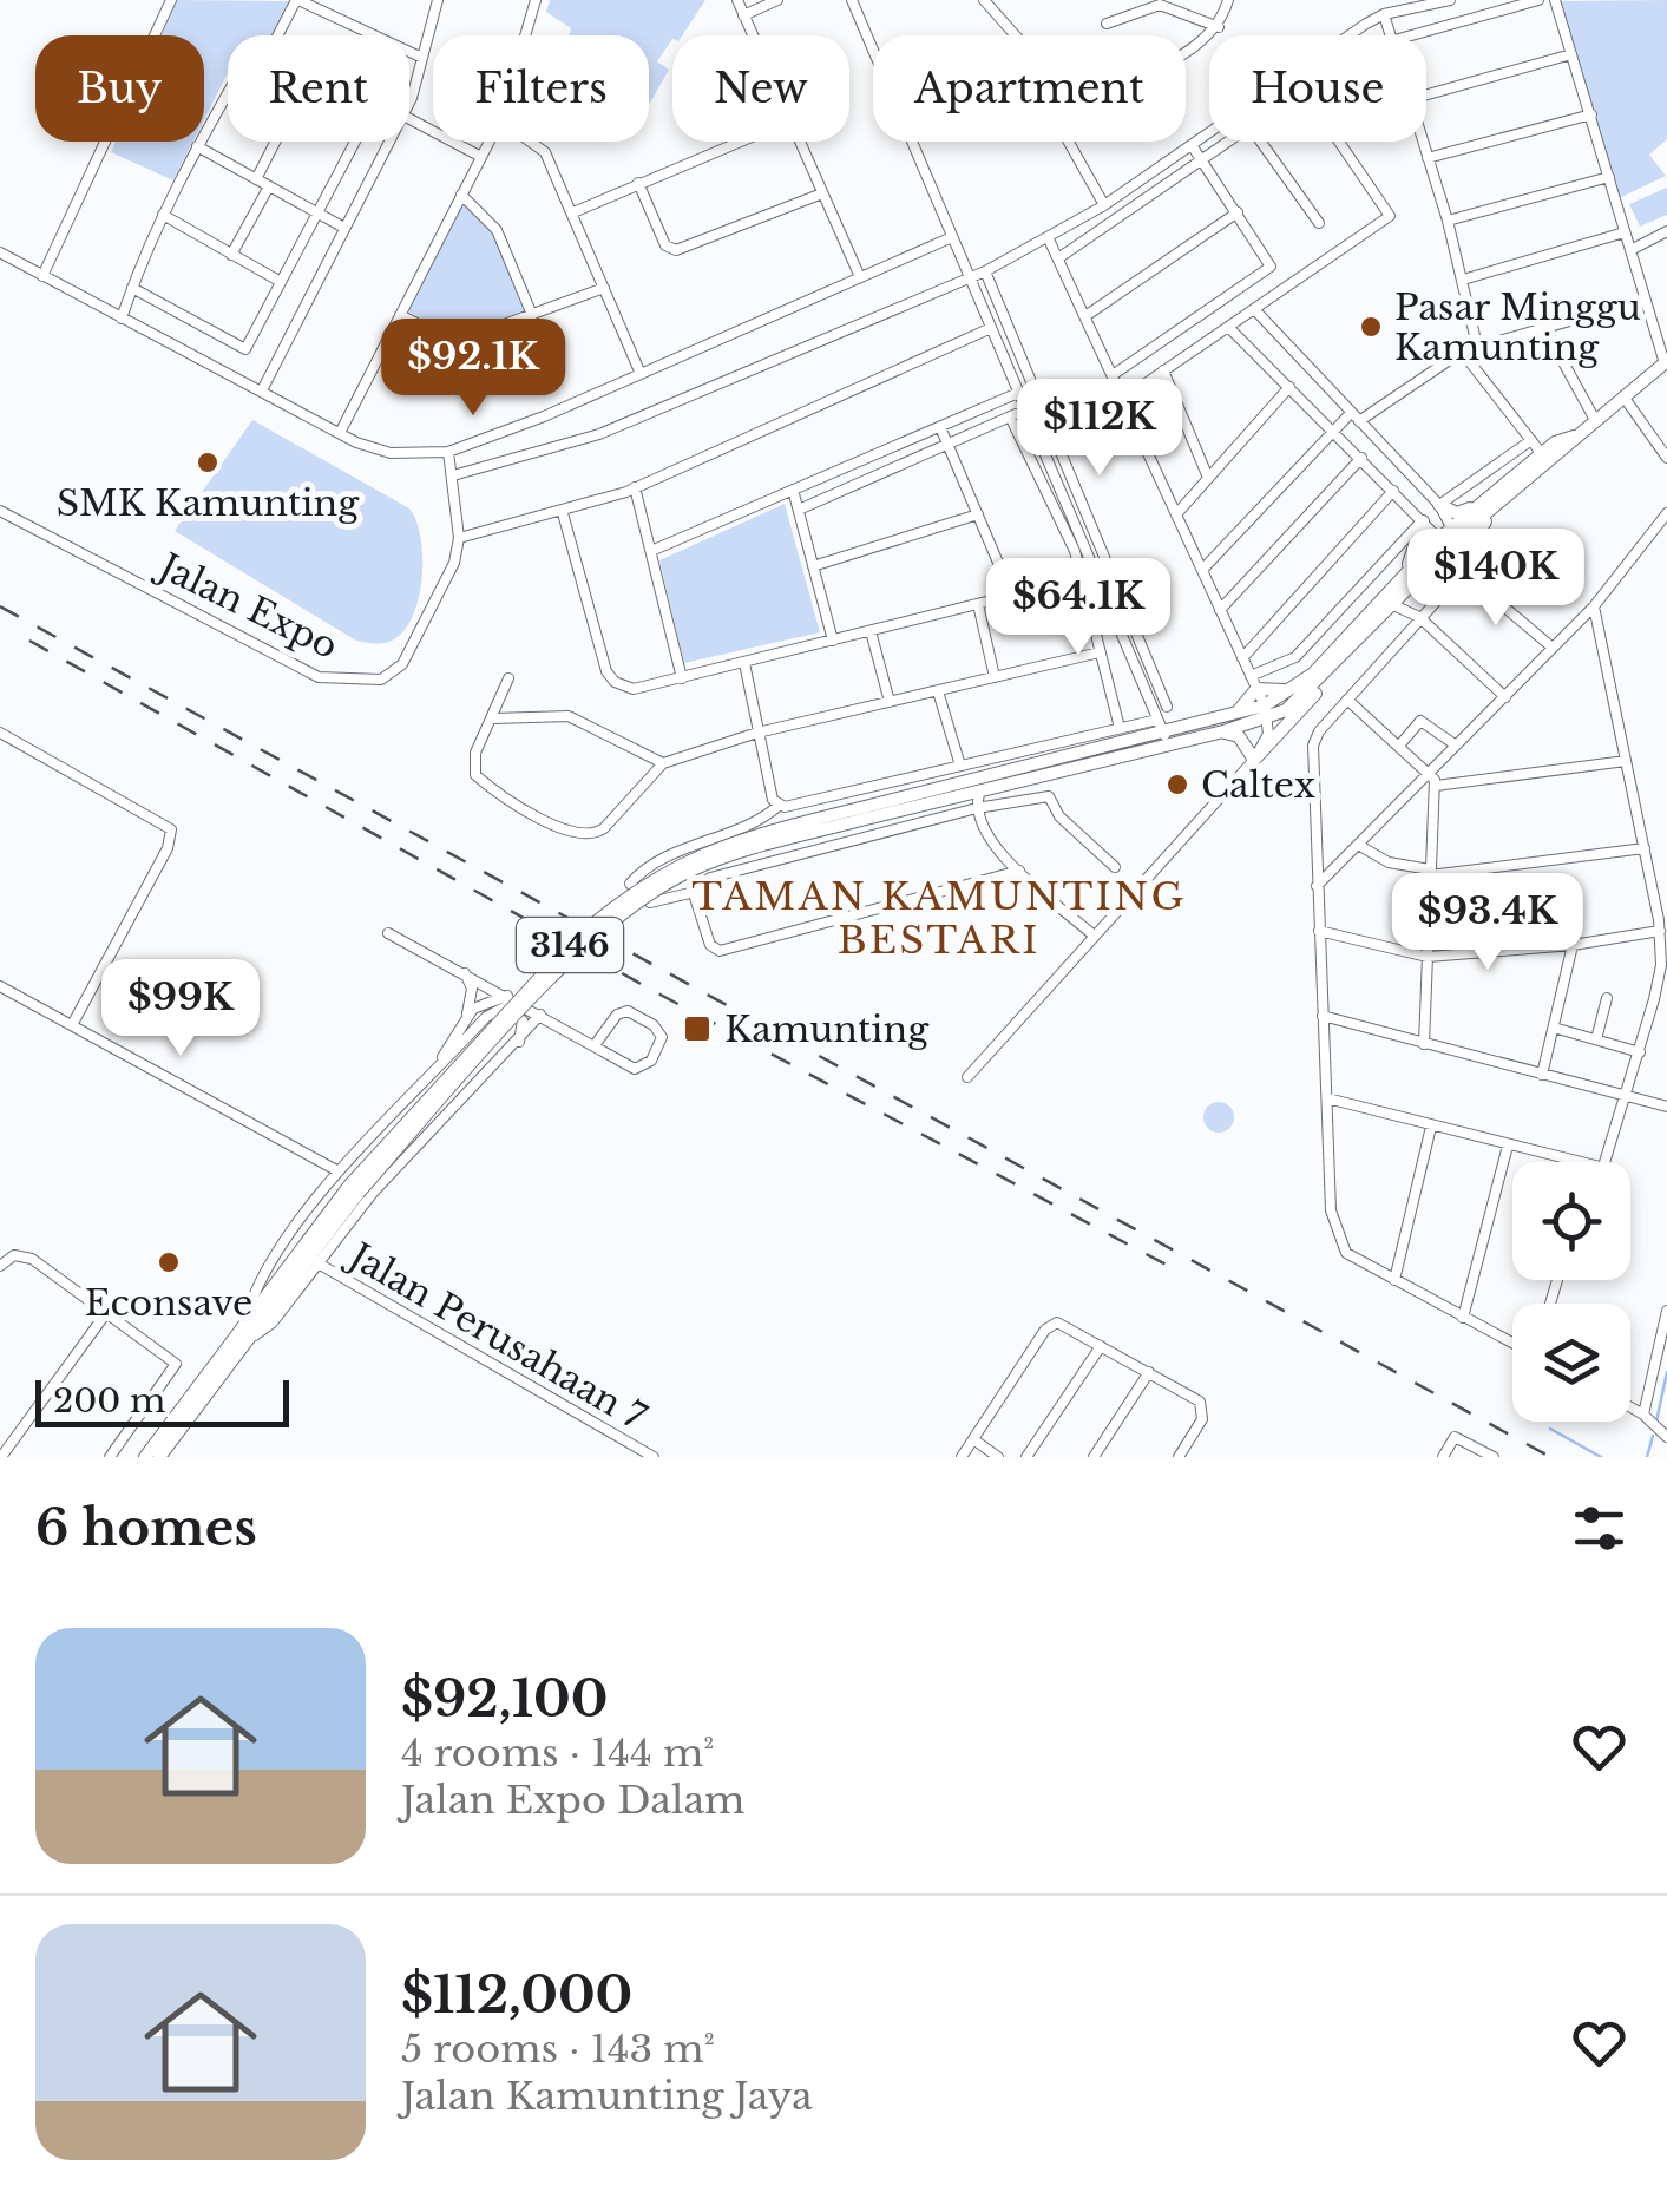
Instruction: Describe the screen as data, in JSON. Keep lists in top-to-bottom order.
{
  "streets": {
    "main road": ["3146"],
    "street": ["Jalan Expo", "Jalan Perusahaan 7"]
  },
  "districts": ["TAMAN KAMUNTING BESTARI"],
  "places": {
    "other": [
      "Pasar Minggu Kamunting",
      "SMK Kamunting",
      "Caltex",
      "Econsave"
    ],
    "transit": ["Kamunting"]
  },
  "scale_bar": "200 m",
  "page": {
    "chip": [
      "Buy",
      "Rent",
      "Filters",
      "New",
      "Apartment",
      "House"
    ],
    "price": [
      "$92.1K",
      "$112K",
      "$140K",
      "$64.1K",
      "$93.4K",
      "$99K"
    ],
    "scale": "200 m",
    "heading": "6 homes",
    "list": [
      {
        "name": "$92,100",
        "note": "4 rooms · 144 m² · Jalan Expo Dalam"
      },
      {
        "name": "$112,000",
        "note": "5 rooms · 143 m² · Jalan Kamunting Jaya"
      }
    ]
  }
}
